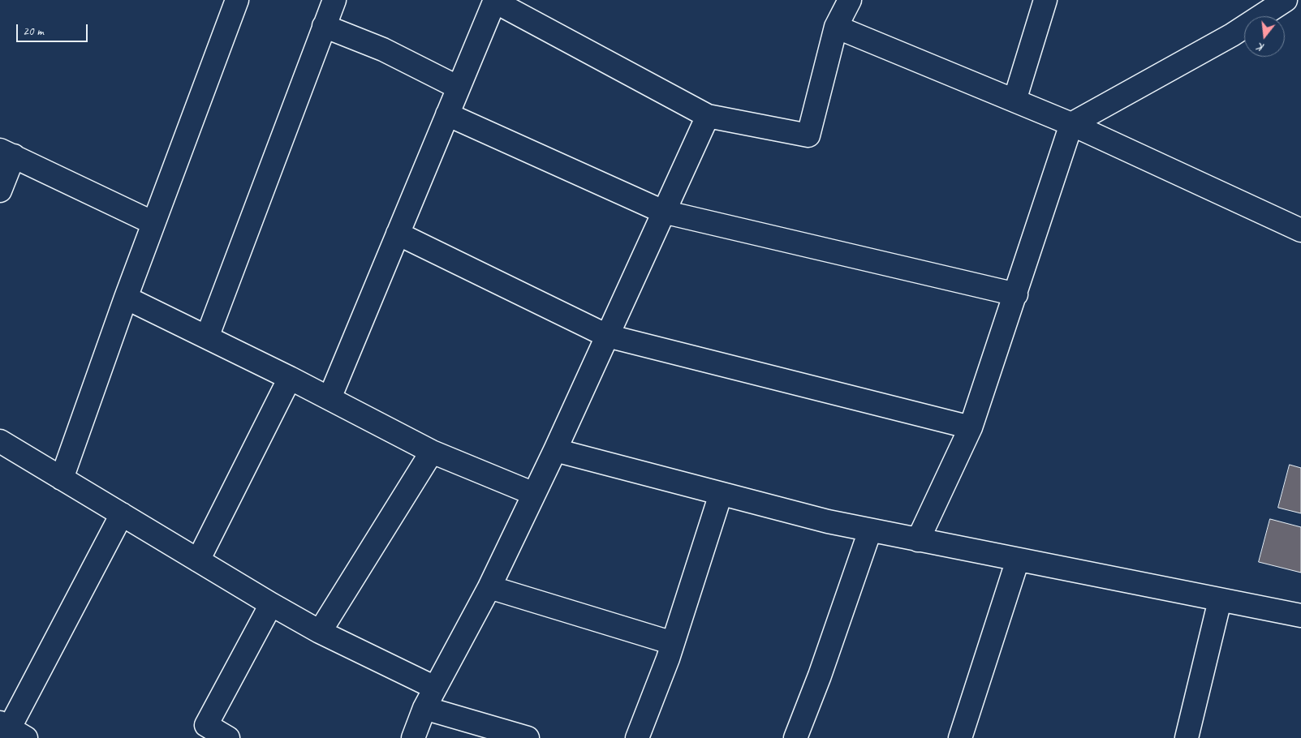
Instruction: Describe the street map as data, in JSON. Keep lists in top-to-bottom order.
{
  "scale_bar": "20 m",
  "north": "bottom"
}
